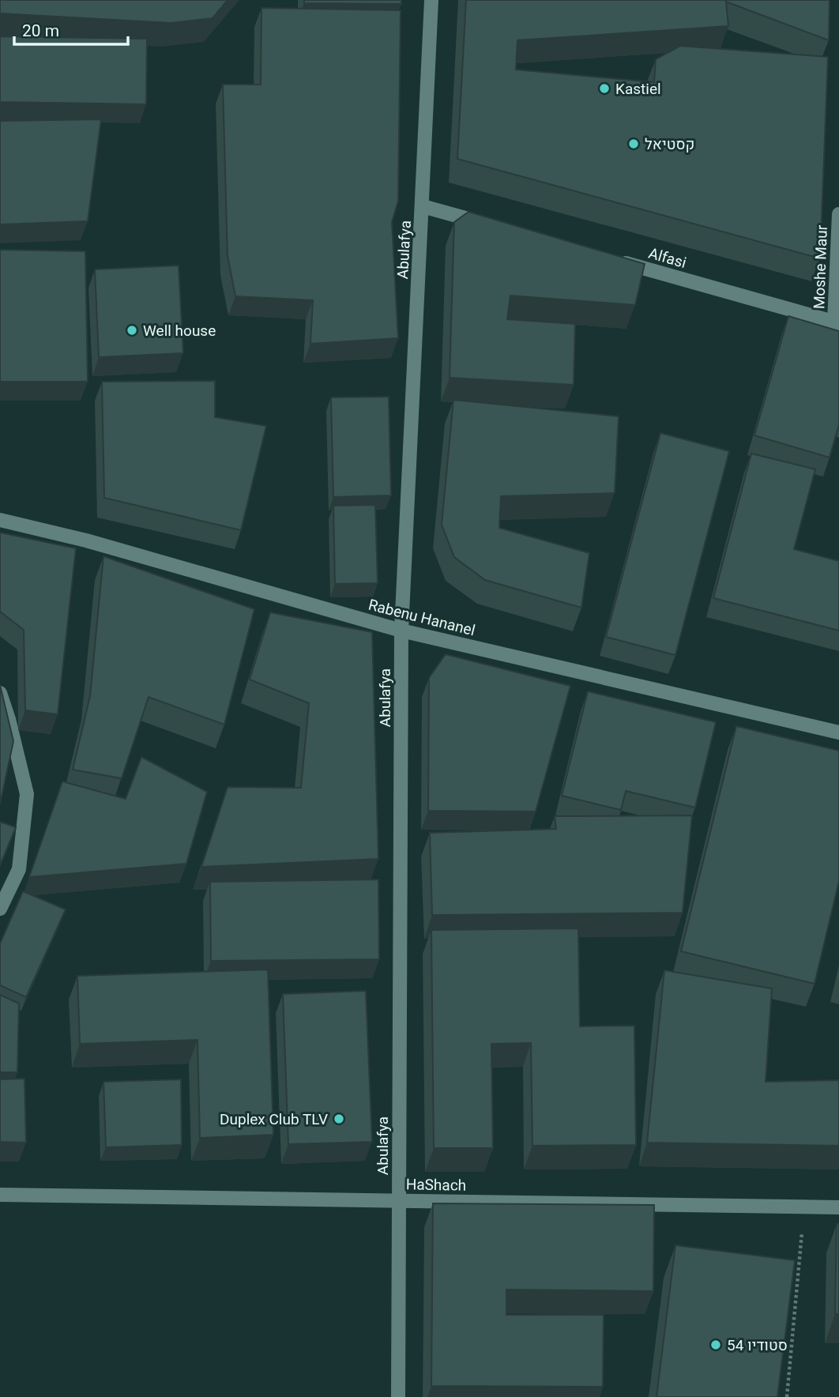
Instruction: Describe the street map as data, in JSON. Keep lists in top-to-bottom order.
{
  "streets": {
    "street": [
      "Abulafya",
      "Alfasi",
      "Moshe Maur",
      "Rabenu Hananel",
      "HaShach"
    ]
  },
  "crossings": [
    ["Abulafya", "Rabenu Hananel"],
    ["Abulafya", "HaShach"],
    ["Alfasi", "Moshe Maur"]
  ],
  "places": [
    "Kastiel",
    "קסטיאל",
    "Well house",
    "Duplex Club TLV",
    "סטודיו 54"
  ],
  "scale_bar": "20 m"
}
